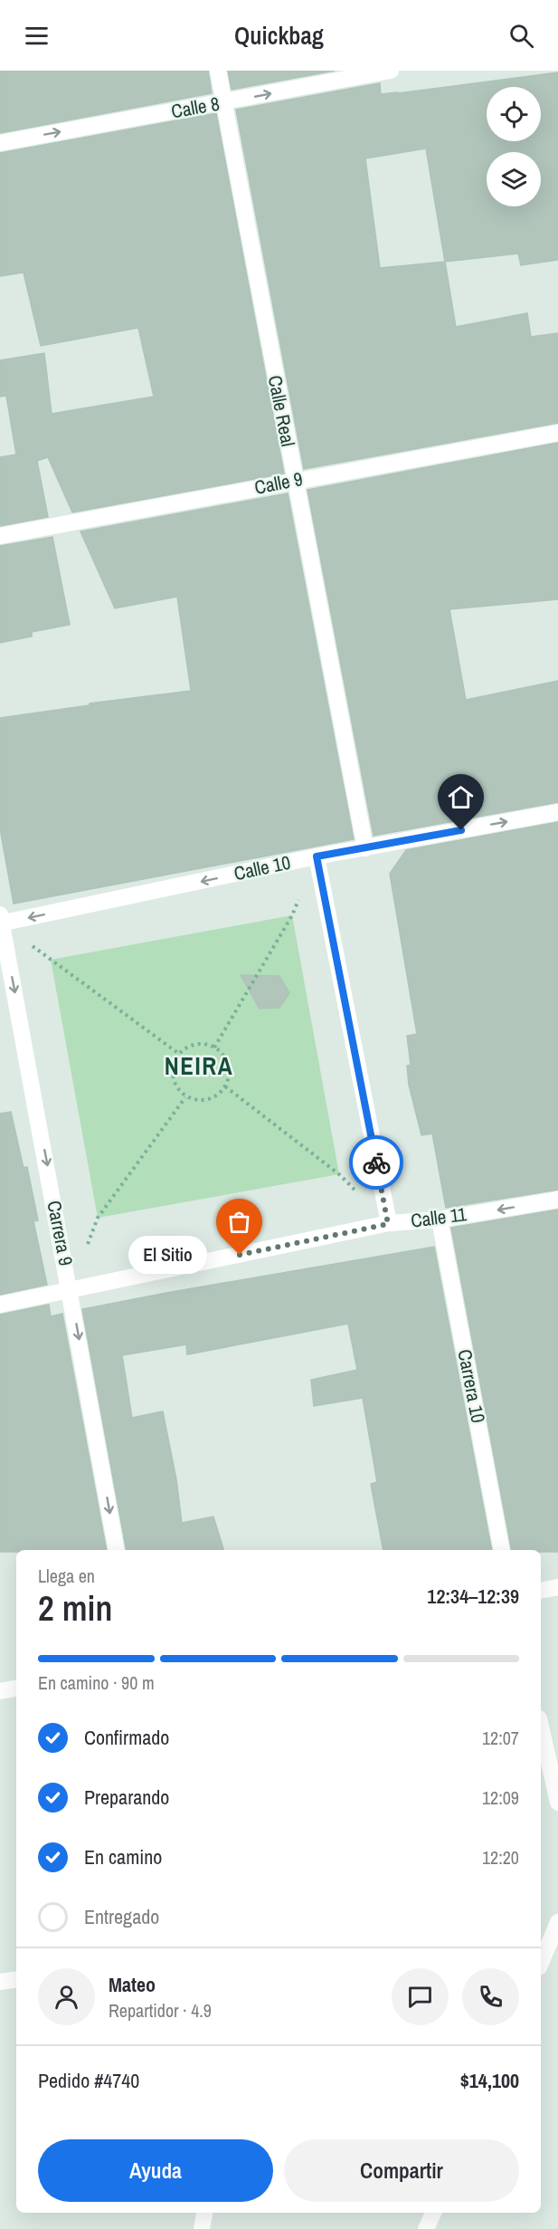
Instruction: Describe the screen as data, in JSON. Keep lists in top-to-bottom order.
{
  "streets": {
    "street": [
      "Calle 8",
      "Calle Real",
      "Calle 9",
      "Calle 10",
      "Calle 11",
      "Carrera 9",
      "Carrera 10"
    ]
  },
  "crossings": [
    ["Calle 8", "Calle Real"],
    ["Calle Real", "Calle 9"],
    ["Calle Real", "Calle 10"],
    ["Calle 10", "Carrera 9"],
    ["Calle 11", "Carrera 9"],
    ["Calle 11", "Carrera 10"]
  ],
  "one_way": ["Calle 8", "Carrera 9"],
  "districts": ["NEIRA"],
  "places": ["El Sitio"],
  "page": {
    "header": "Quickbag",
    "bubble": "El Sitio",
    "heading": ["2 min", "Llega en", "12:34–12:39"],
    "panel": [
      "Mateo",
      "Repartidor · 4.9",
      "Pedido #4740",
      "$14,100"
    ],
    "bar": "En camino · 90 m",
    "list": [
      ["Confirmado", "12:07"],
      ["Preparando", "12:09"],
      ["En camino", "12:20"],
      "Entregado"
    ],
    "buttons": ["Ayuda", "Compartir"]
  }
}
